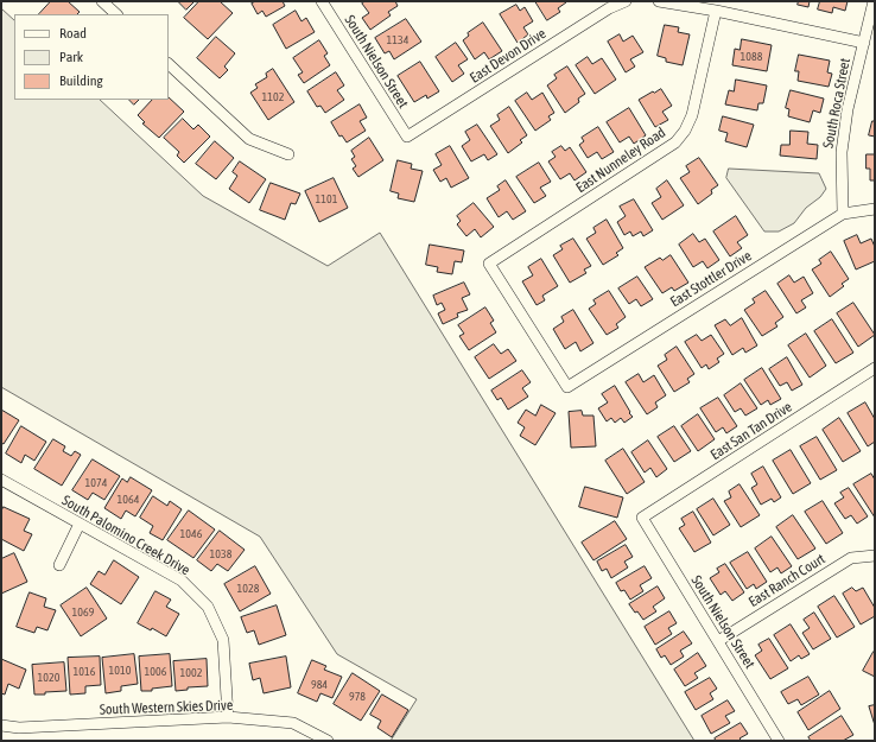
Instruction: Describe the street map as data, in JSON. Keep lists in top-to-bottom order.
{
  "streets": {
    "street": [
      "East Devon Drive",
      "South Nielson Street",
      "South Roca Street",
      "East Nunneley Road",
      "East Stottler Drive",
      "East San Tan Drive",
      "South Palomino Creek Drive",
      "East Ranch Court",
      "South Western Skies Drive"
    ]
  },
  "crossings": [
    ["East Devon Drive", "South Nielson Street"],
    ["South Nielson Street", "East San Tan Drive"],
    ["South Nielson Street", "East Ranch Court"],
    ["South Roca Street", "East Stottler Drive"],
    ["East Nunneley Road", "East Stottler Drive"],
    ["South Palomino Creek Drive", "South Western Skies Drive"]
  ],
  "house_numbers": [
    "1134",
    "1088",
    "1102",
    "1101",
    "1074",
    "1064",
    "1046",
    "1038",
    "1028",
    "1069",
    "1010",
    "1016",
    "1006",
    "1002",
    "1020",
    "984",
    "978"
  ],
  "legend": ["Road", "Park", "Building"]
}
